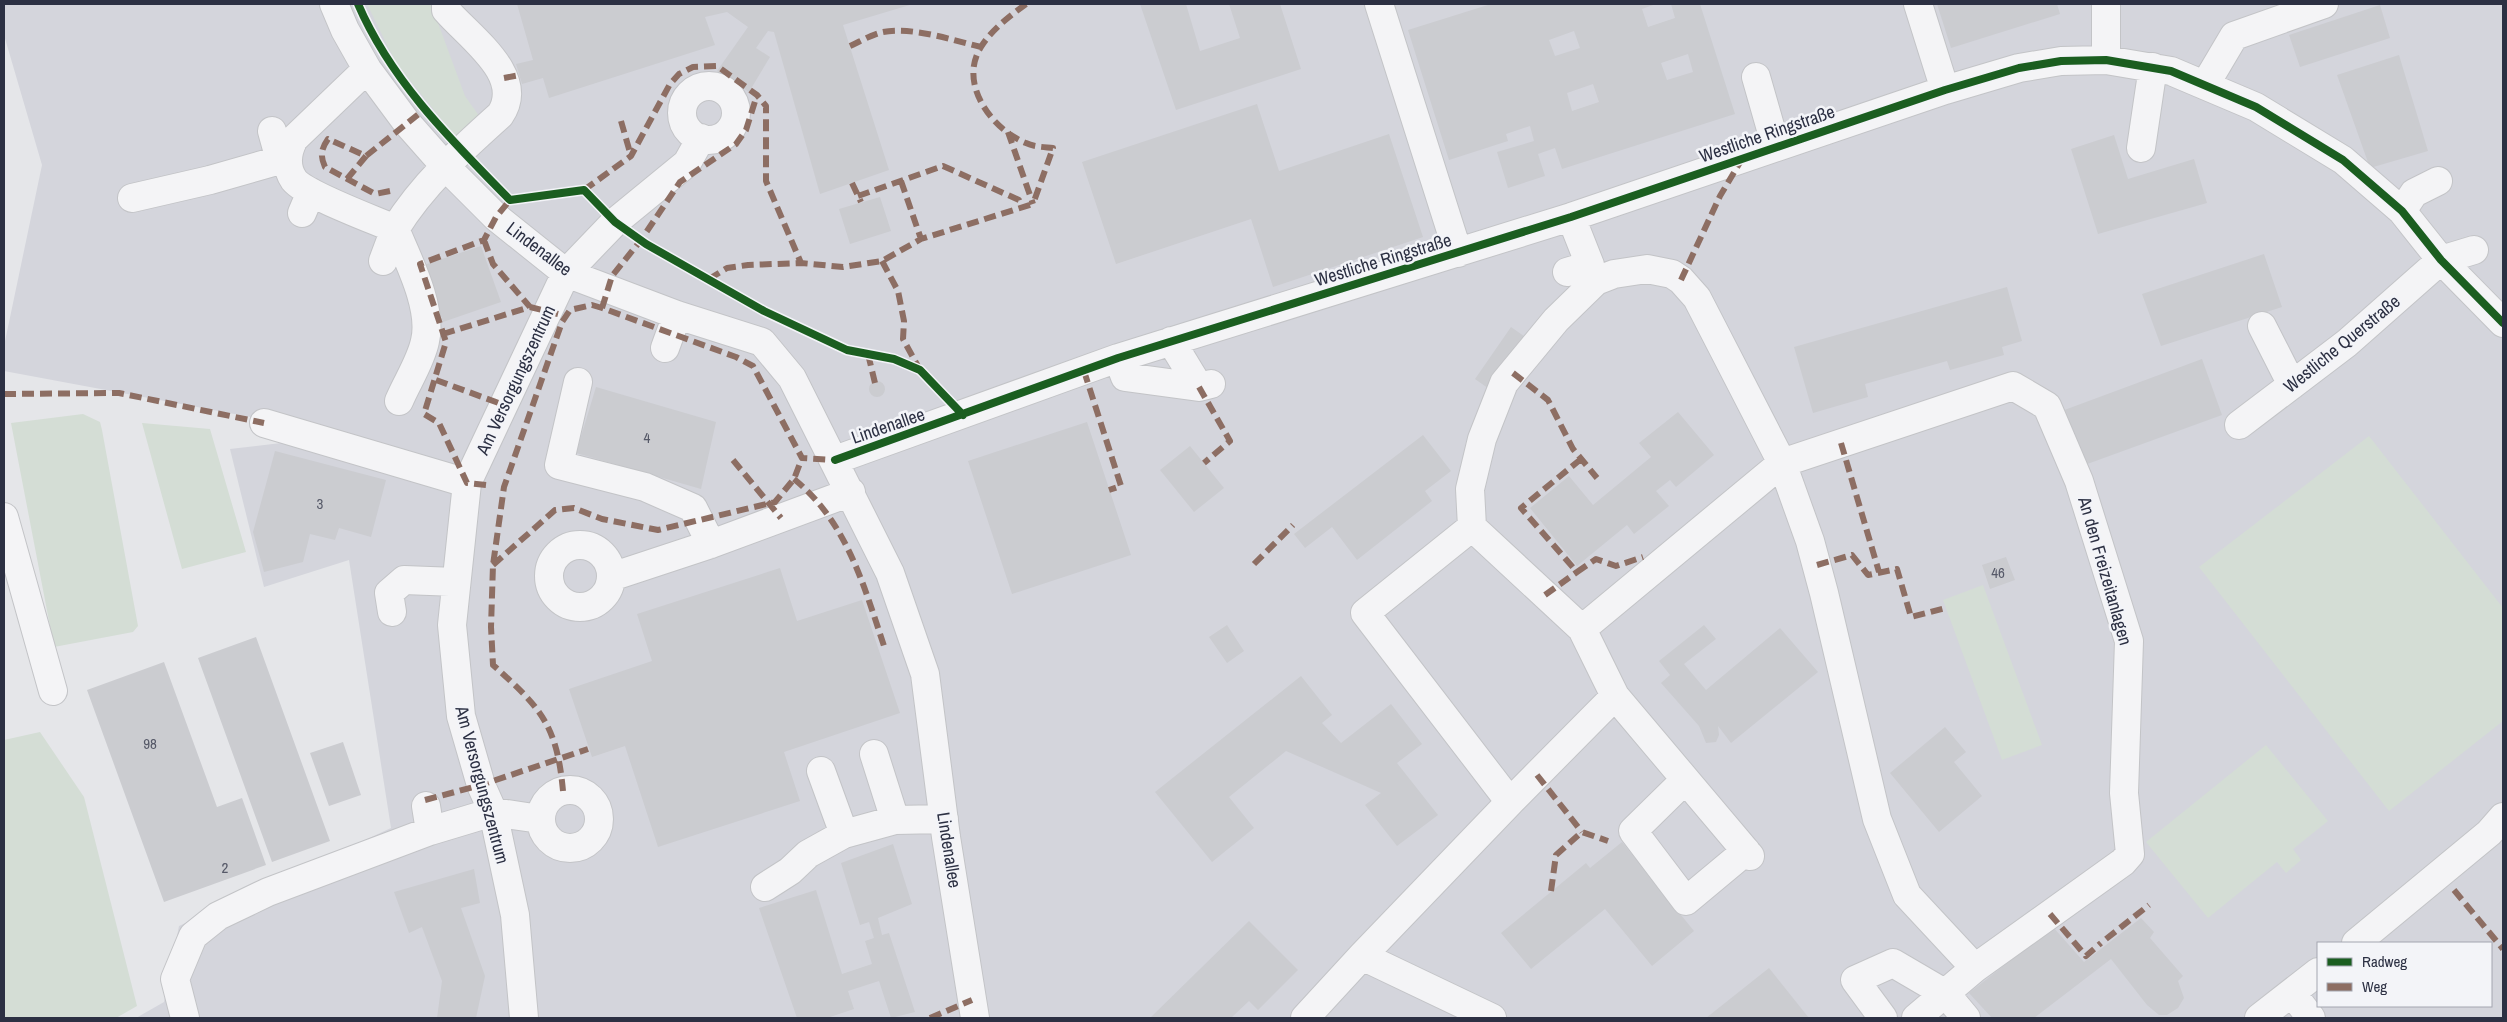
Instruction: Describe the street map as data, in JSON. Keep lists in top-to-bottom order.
{
  "streets": {
    "street": [
      "Westliche Ringstraße",
      "Lindenallee",
      "Westliche Querstraße",
      "Am Versorgungszentrum",
      "An den Freizeitanlagen"
    ]
  },
  "crossings": [
    ["Westliche Ringstraße", "Lindenallee"],
    ["Westliche Ringstraße", "Westliche Querstraße"],
    ["Lindenallee", "Am Versorgungszentrum"]
  ],
  "house_numbers": [
    "4",
    "3",
    "46",
    "98",
    "2"
  ],
  "legend": ["Radweg", "Weg"]
}
